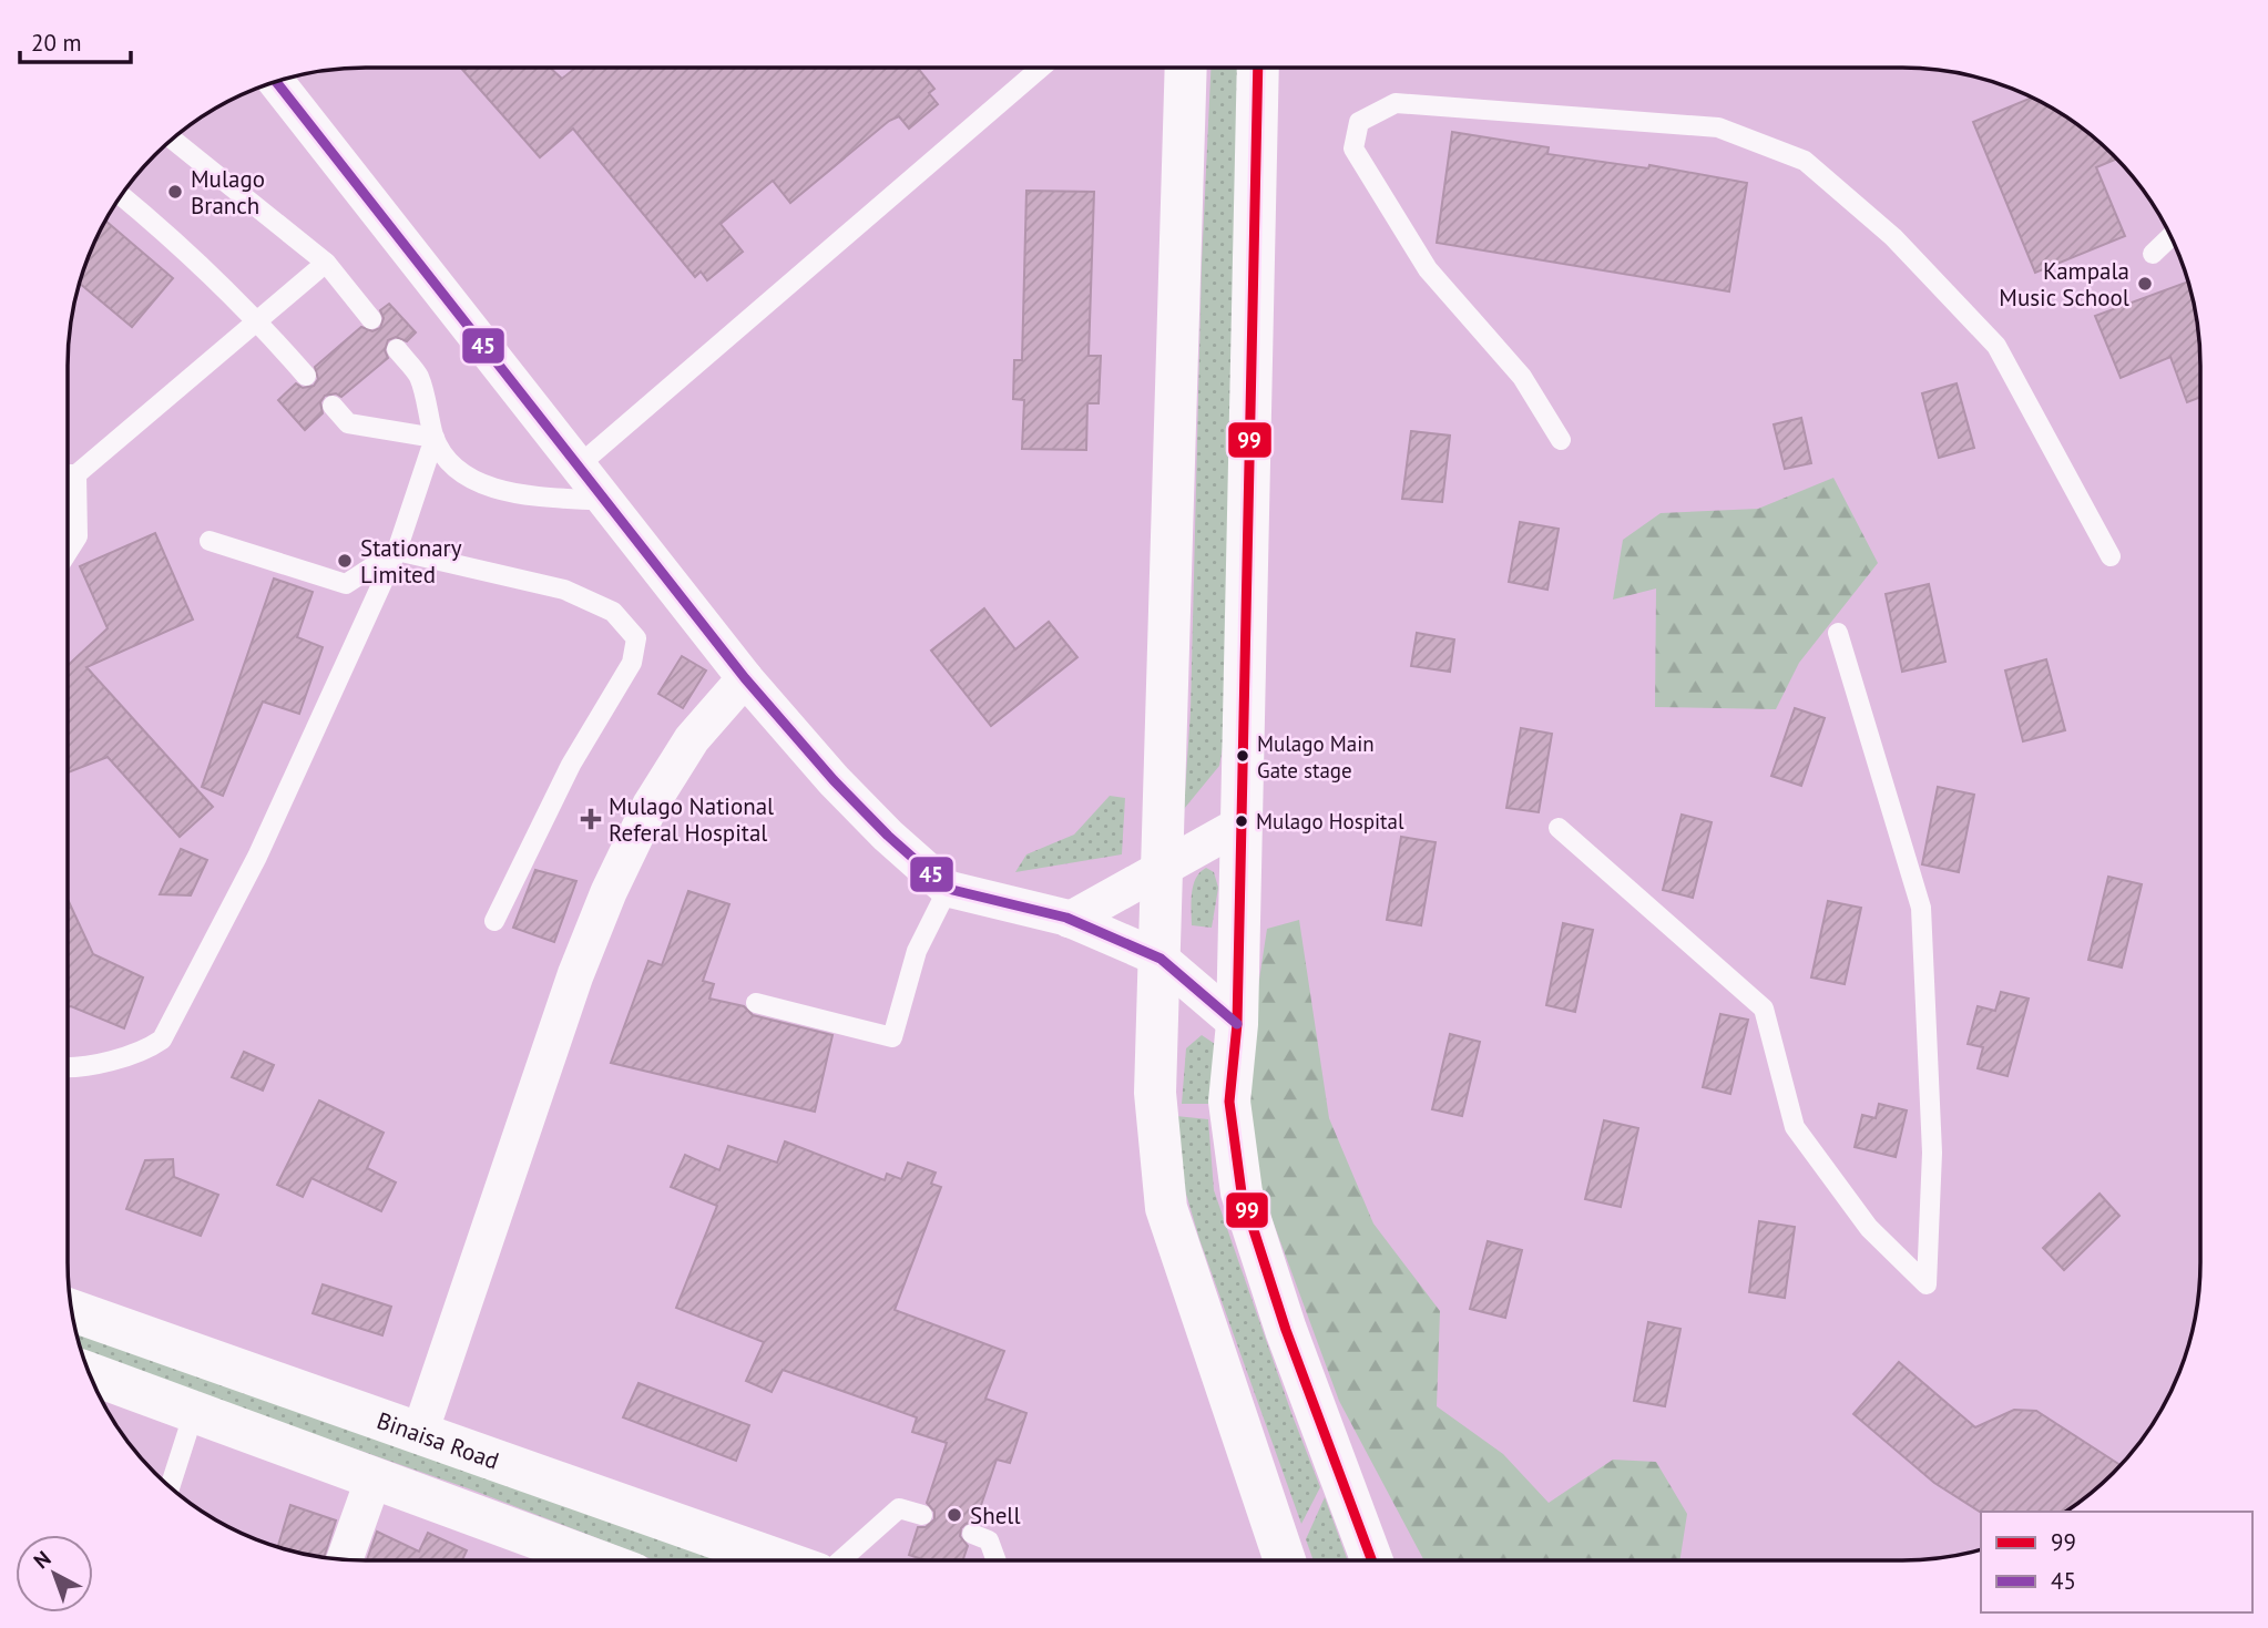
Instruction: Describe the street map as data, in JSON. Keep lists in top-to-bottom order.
{
  "streets": {
    "main road": ["Binaisa Road"]
  },
  "places": {
    "other": [
      "Mulago Branch",
      "Kampala Music School",
      "Stationary Limited",
      "Mulago Main Gate stage",
      "Mulago Hospital",
      "Shell"
    ],
    "health": ["Mulago National Referal Hospital"]
  },
  "lines": ["transit line 99", "transit line 45"],
  "legend": ["99", "45"],
  "scale_bar": "20 m",
  "north": "top left"
}
